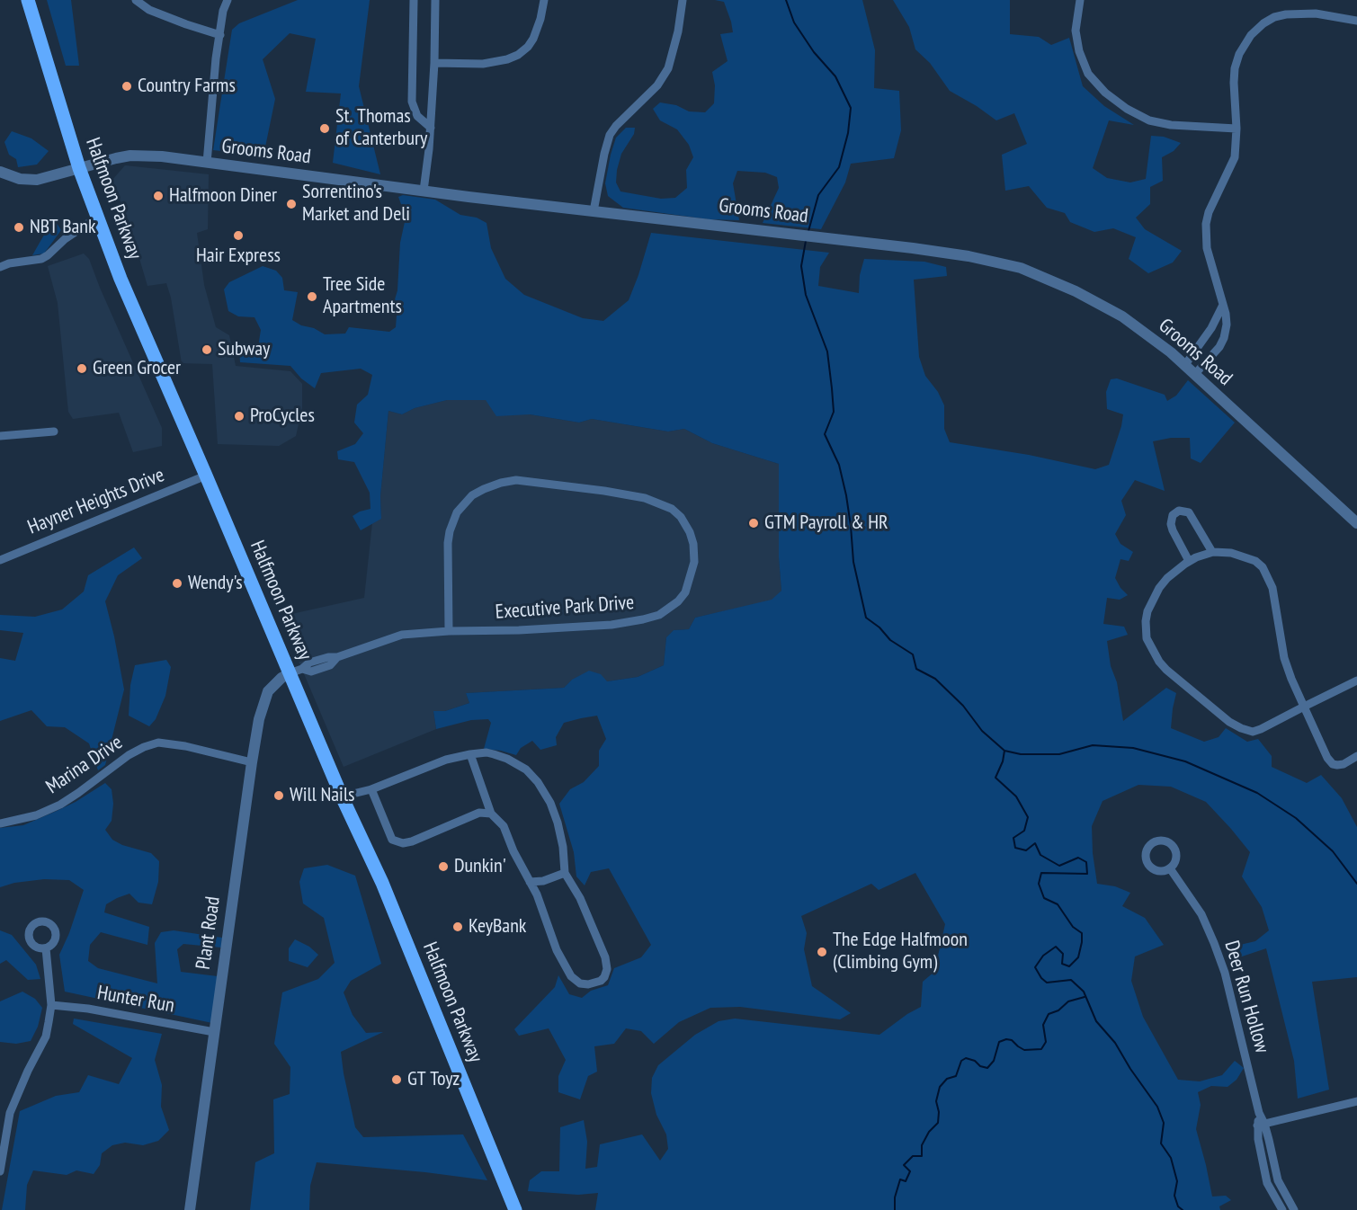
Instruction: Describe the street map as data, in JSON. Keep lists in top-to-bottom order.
{
  "streets": {
    "main road": ["Halfmoon Parkway"],
    "street": [
      "Grooms Road",
      "Hayner Heights Drive",
      "Executive Park Drive",
      "Marina Drive",
      "Plant Road",
      "Deer Run Hollow",
      "Hunter Run"
    ]
  },
  "crossings": [
    ["Grooms Road", "Halfmoon Parkway"],
    ["Halfmoon Parkway", "Hayner Heights Drive"],
    ["Halfmoon Parkway", "Executive Park Drive"],
    ["Halfmoon Parkway", "Plant Road"],
    ["Executive Park Drive", "Plant Road"],
    ["Marina Drive", "Plant Road"],
    ["Plant Road", "Hunter Run"]
  ],
  "places": [
    "Country Farms",
    "St. Thomas of Canterbury",
    "Halfmoon Diner",
    "Sorrentino's Market and Deli",
    "NBT Bank",
    "Hair Express",
    "Tree Side Apartments",
    "Subway",
    "Green Grocer",
    "ProCycles",
    "GTM Payroll & HR",
    "Wendy's",
    "Will Nails",
    "Dunkin'",
    "KeyBank",
    "The Edge Halfmoon (Climbing Gym)",
    "GT Toyz"
  ]
}
